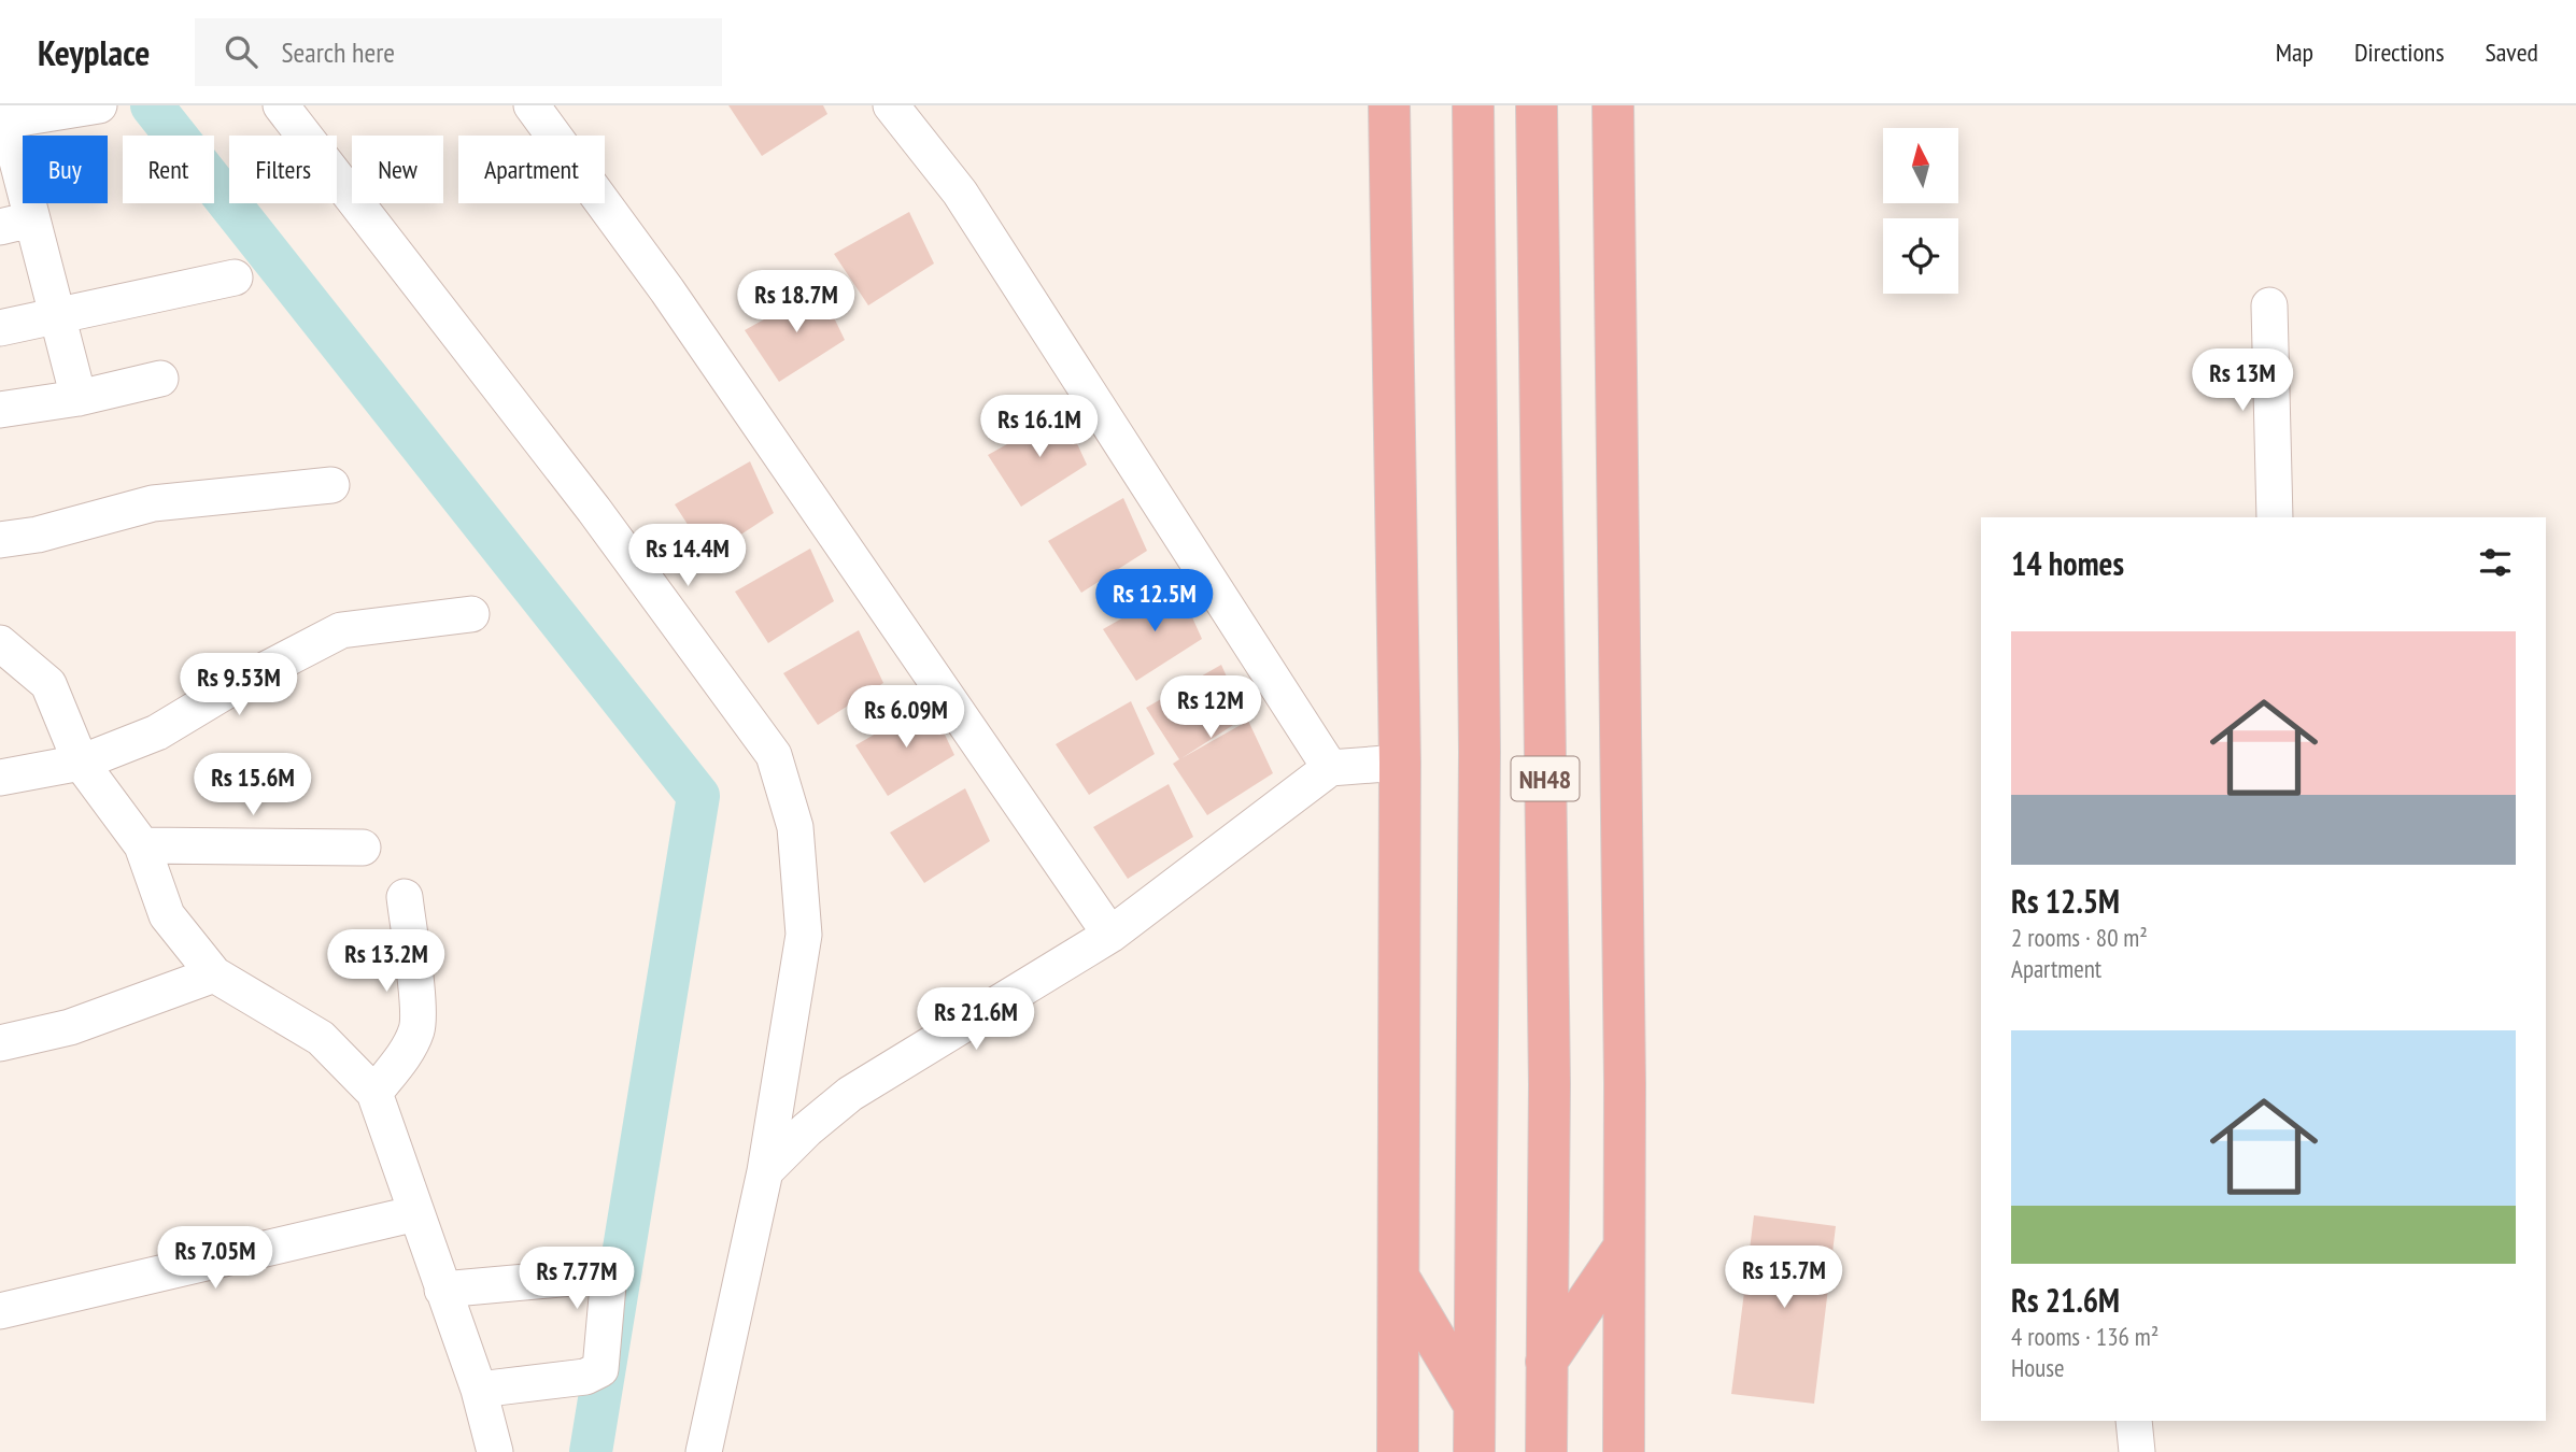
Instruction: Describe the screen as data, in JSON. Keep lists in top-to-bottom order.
{
  "streets": {
    "highway": ["NH48"]
  },
  "north": "top",
  "page": {
    "header": "Keyplace",
    "search": "Search here",
    "nav": ["Map", "Directions", "Saved"],
    "chip": [
      "Buy",
      "Rent",
      "Filters",
      "New",
      "Apartment"
    ],
    "price": [
      "Rs 18.7M",
      "Rs 13M",
      "Rs 16.1M",
      "Rs 14.4M",
      "Rs 12.5M",
      "Rs 9.53M",
      "Rs 12M",
      "Rs 6.09M",
      "Rs 15.6M",
      "Rs 13.2M",
      "Rs 21.6M",
      "Rs 7.05M",
      "Rs 15.7M",
      "Rs 7.77M"
    ],
    "heading": "14 homes",
    "list": [
      {
        "name": "Rs 12.5M",
        "note": "2 rooms · 80 m² · Apartment"
      },
      {
        "name": "Rs 21.6M",
        "note": "4 rooms · 136 m² · House"
      }
    ]
  }
}
